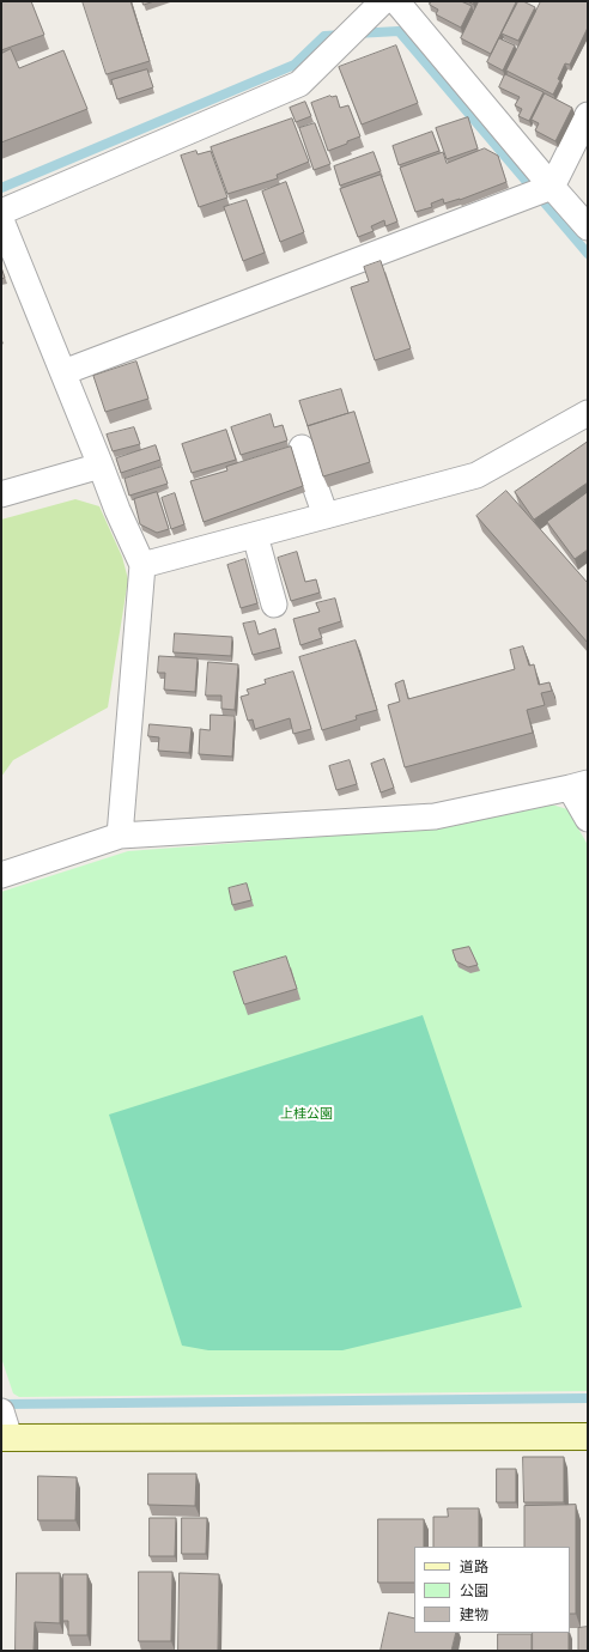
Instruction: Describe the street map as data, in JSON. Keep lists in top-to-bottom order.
{
  "parks": ["上桂公園"],
  "legend": ["道路", "公園", "建物"]
}
